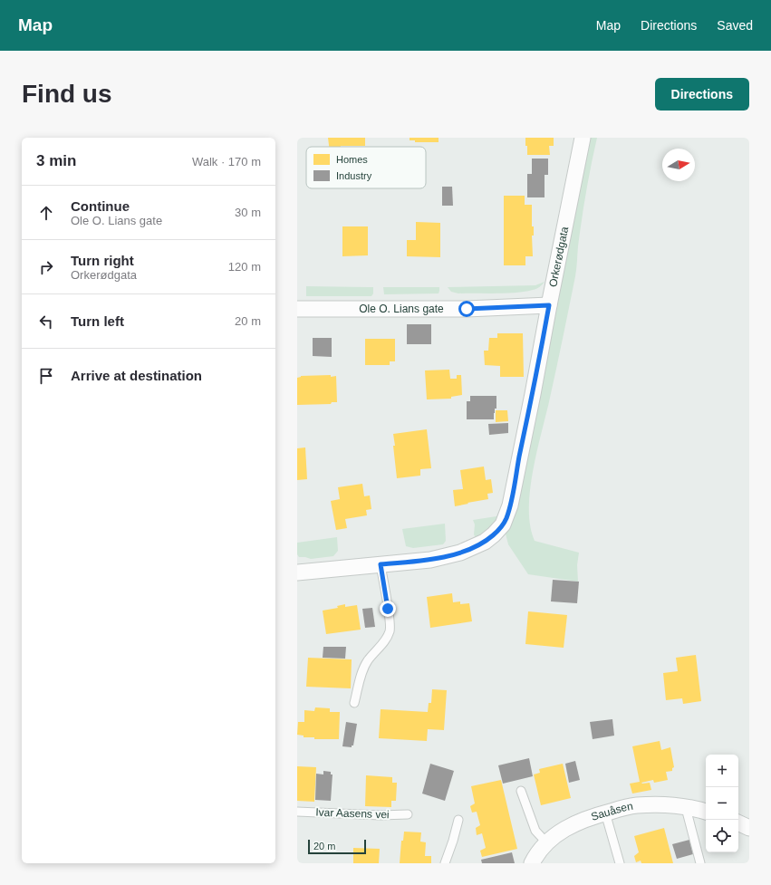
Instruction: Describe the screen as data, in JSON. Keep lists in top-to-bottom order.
{
  "streets": {
    "street": ["Orkerødgata", "Ole O. Lians gate", "Sauåsen"],
    "lane": ["Ivar Aasens vei"]
  },
  "crossings": [
    ["Orkerødgata", "Ole O. Lians gate"]
  ],
  "legend": ["Homes", "Industry"],
  "scale_bar": "20 m",
  "north": "right",
  "page": {
    "header": "Map",
    "nav": ["Map", "Directions", "Saved"],
    "buttons": "Directions",
    "title": "Find us",
    "heading": ["3 min", "Walk · 170 m"],
    "list": [
      ["Continue", "Ole O. Lians gate", "30 m"],
      ["Turn right", "Orkerødgata", "120 m"],
      ["Turn left", "20 m"],
      "Arrive at destination"
    ],
    "map_buttons": ["+", "−"],
    "scale": "20 m"
  }
}
